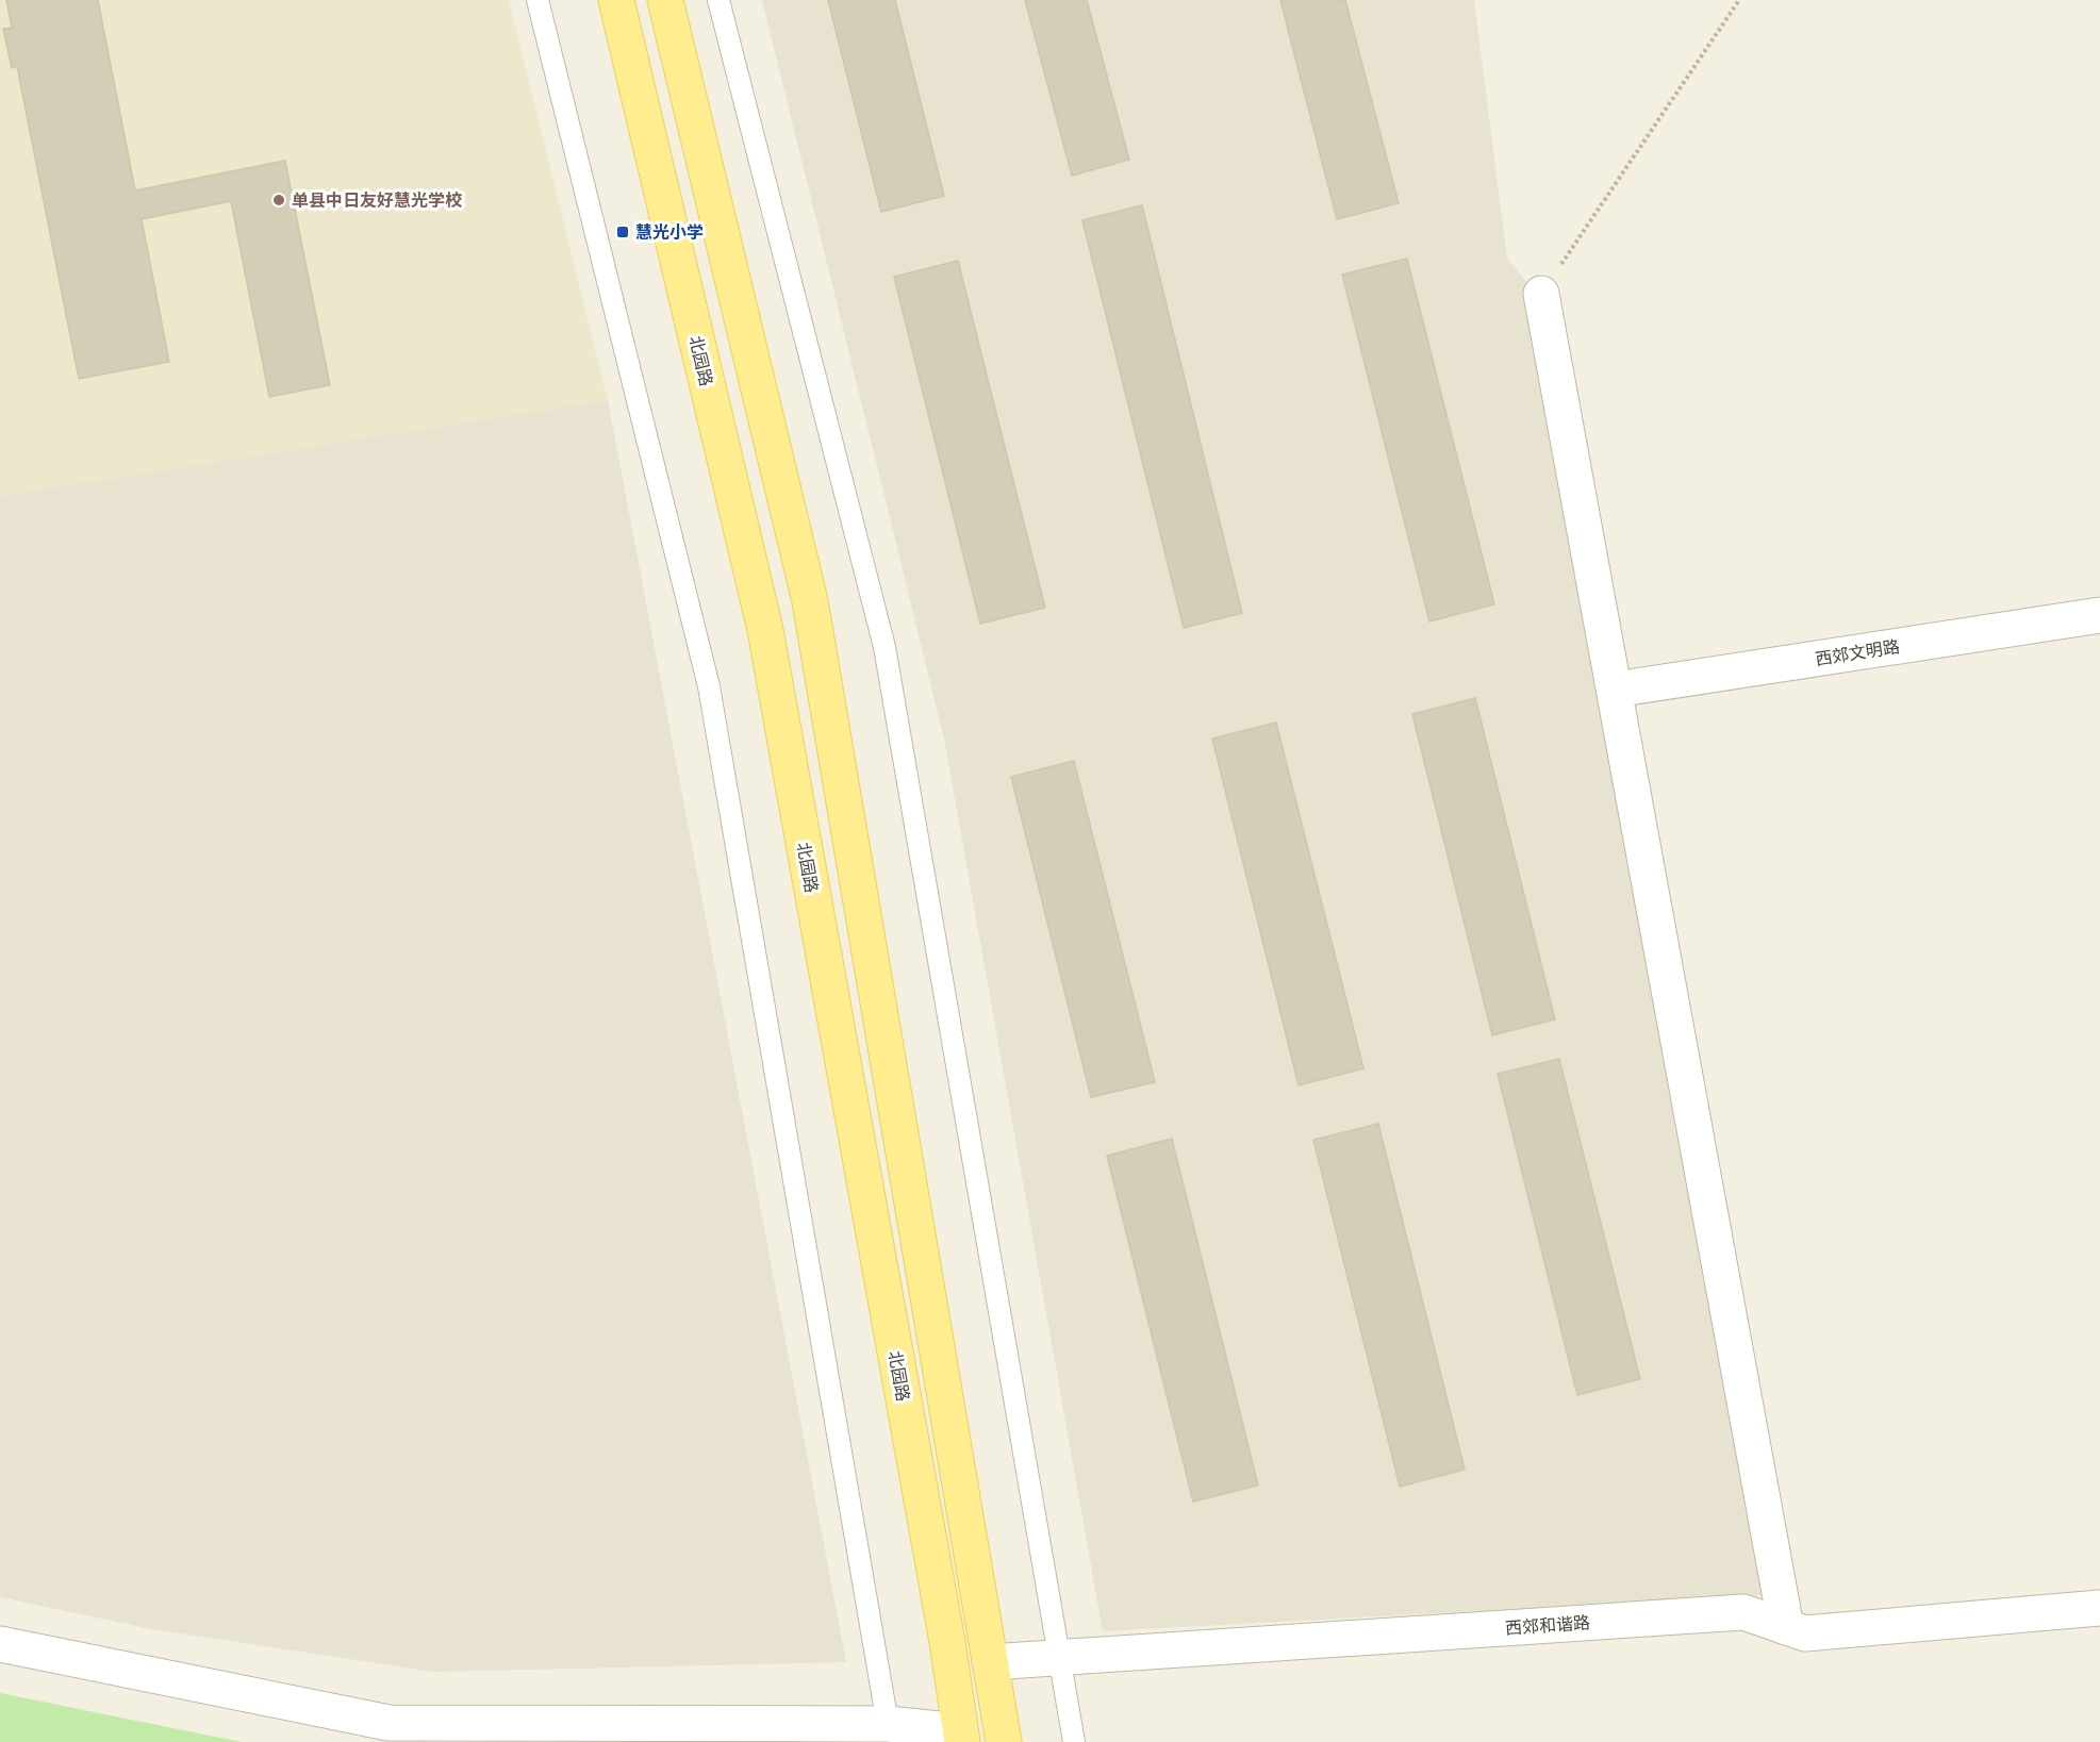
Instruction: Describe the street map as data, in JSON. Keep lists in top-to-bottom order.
{
  "streets": {
    "main road": ["北园路"],
    "street": ["西郊文明路", "西郊和谐路"]
  },
  "places": {
    "other": ["单县中日友好慧光学校"],
    "transit": ["慧光小学"]
  }
}
